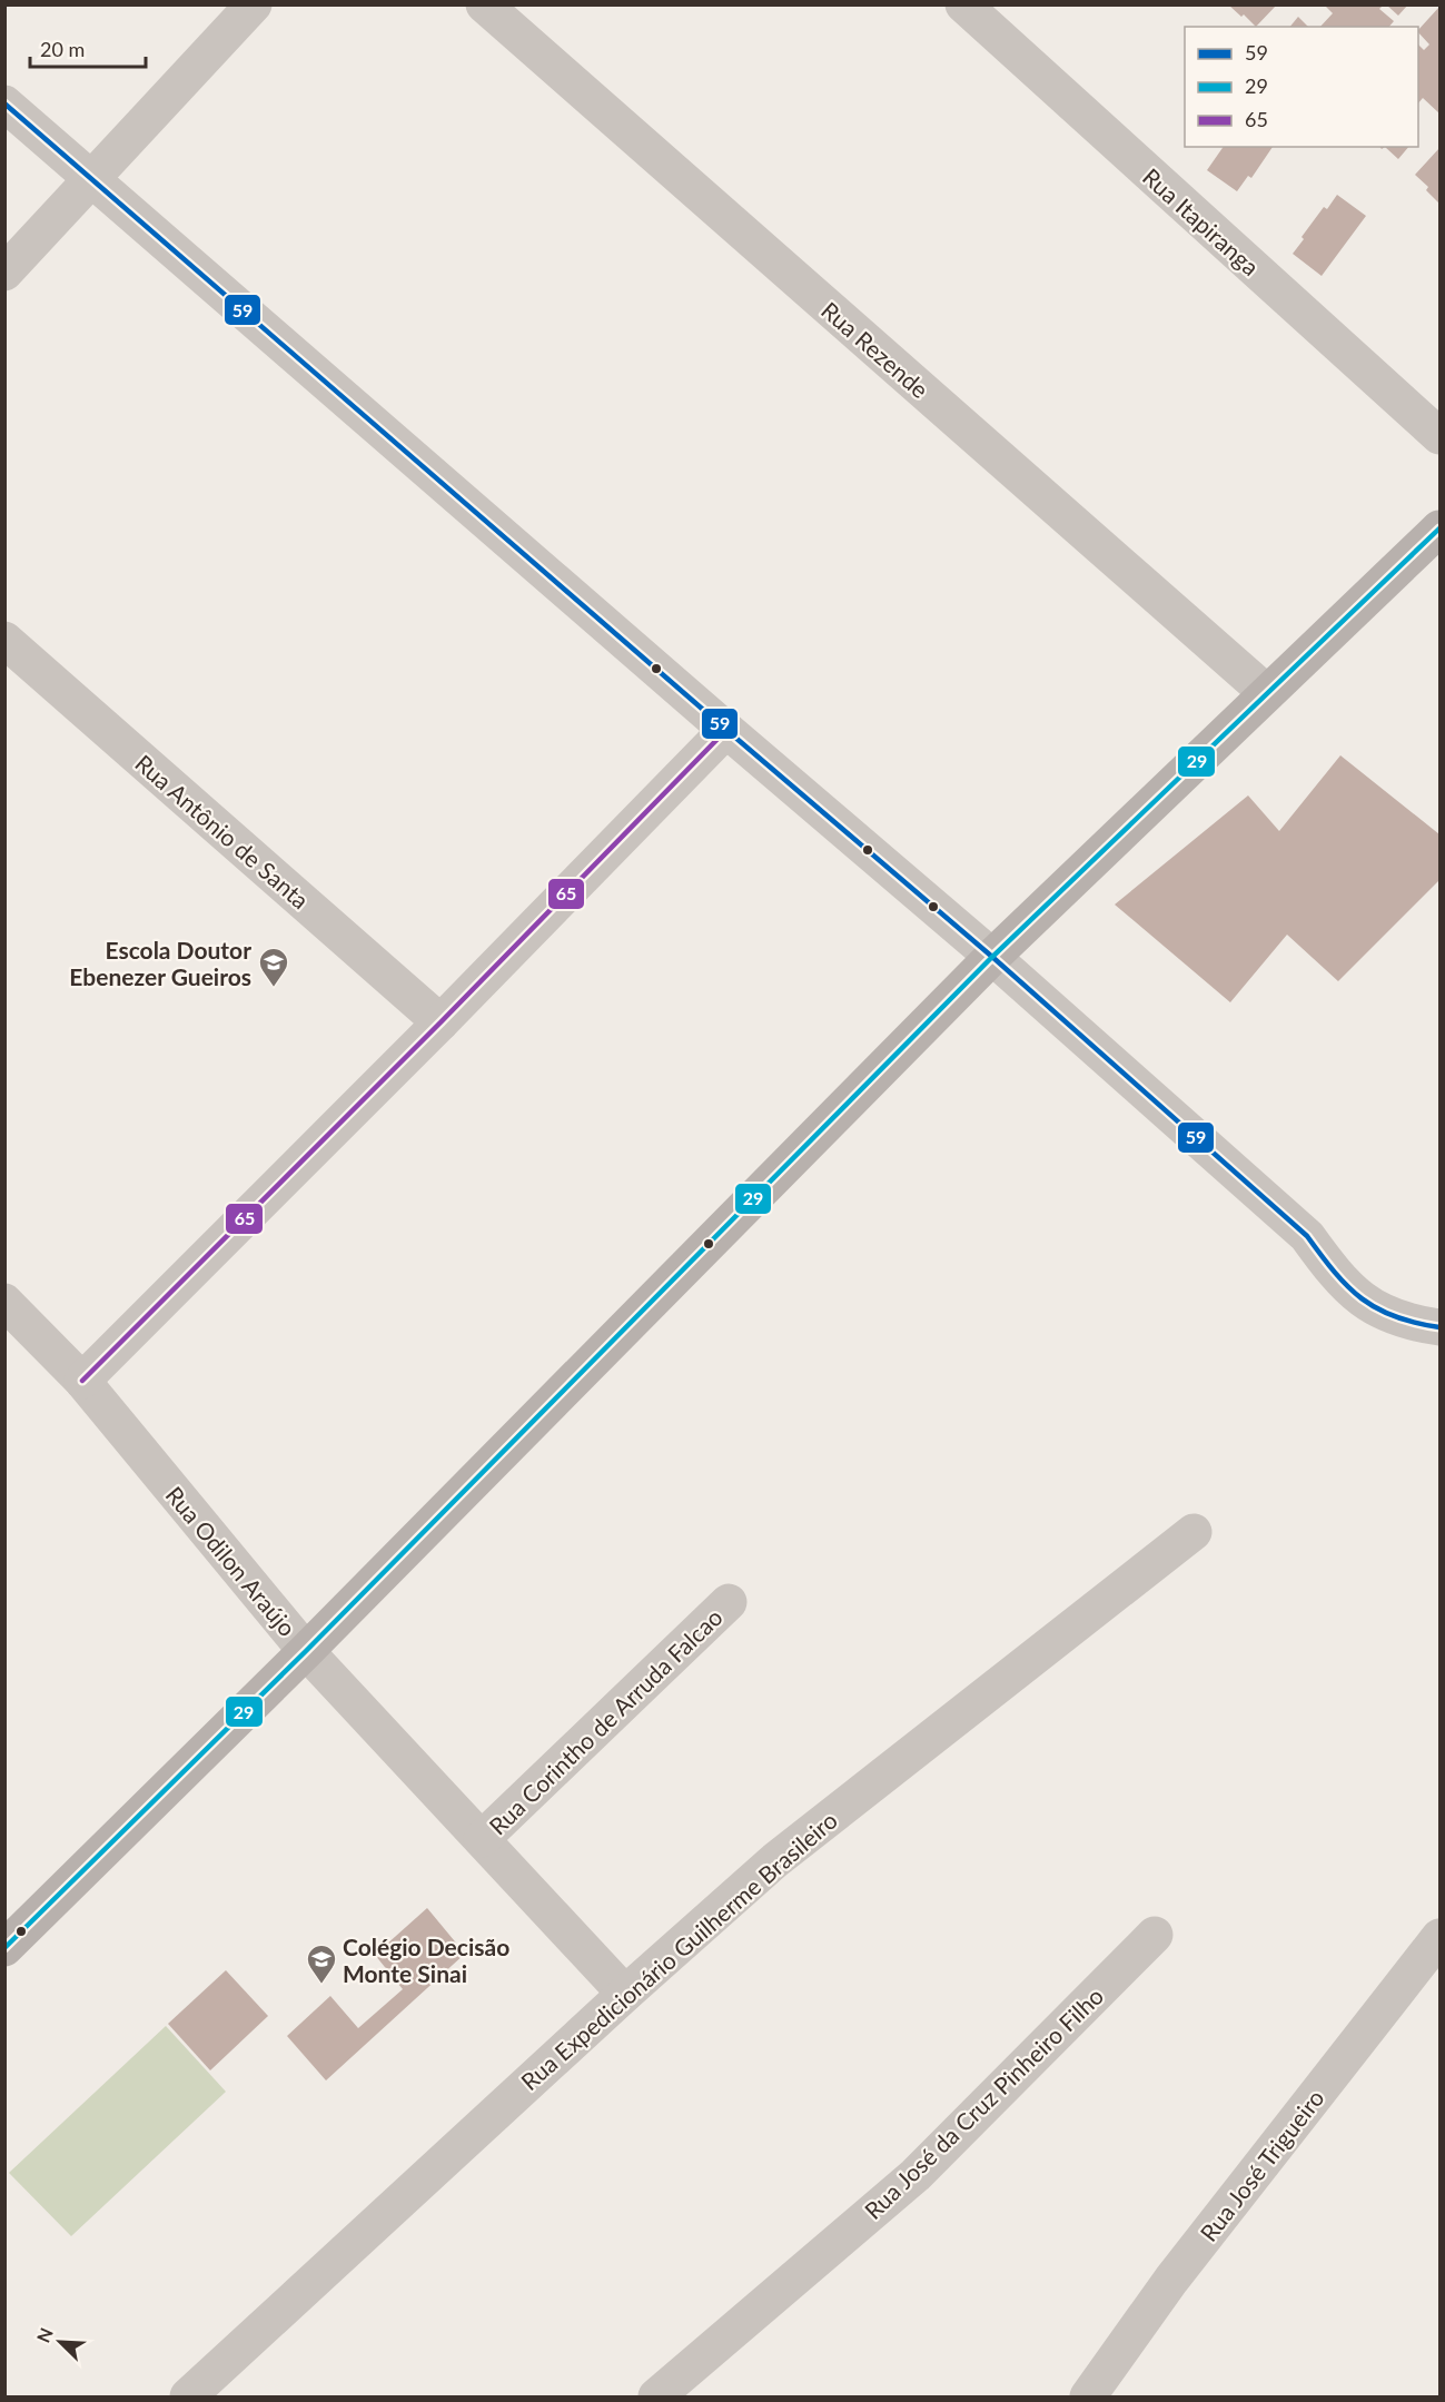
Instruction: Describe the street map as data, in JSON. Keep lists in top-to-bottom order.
{
  "streets": {
    "street": [
      "Rua Itapiranga",
      "Rua Rezende",
      "Rua Antônio de Santa",
      "Rua Odilon Araújo",
      "Rua Corintho de Arruda Falcao",
      "Rua Expedicionário Guilherme Brasileiro",
      "Rua José da Cruz Pinheiro Filho",
      "Rua José Trigueiro"
    ]
  },
  "crossings": [
    ["Rua Odilon Araújo", "Rua Corintho de Arruda Falcao"],
    ["Rua Odilon Araújo", "Rua Expedicionário Guilherme Brasileiro"]
  ],
  "places": {
    "school or university": ["Escola Doutor Ebenezer Gueiros", "Colégio Decisão Monte Sinai"]
  },
  "lines": ["transit line 59", "transit line 29", "transit line 65"],
  "legend": ["59", "29", "65"],
  "scale_bar": "20 m",
  "north": "top left"
}
